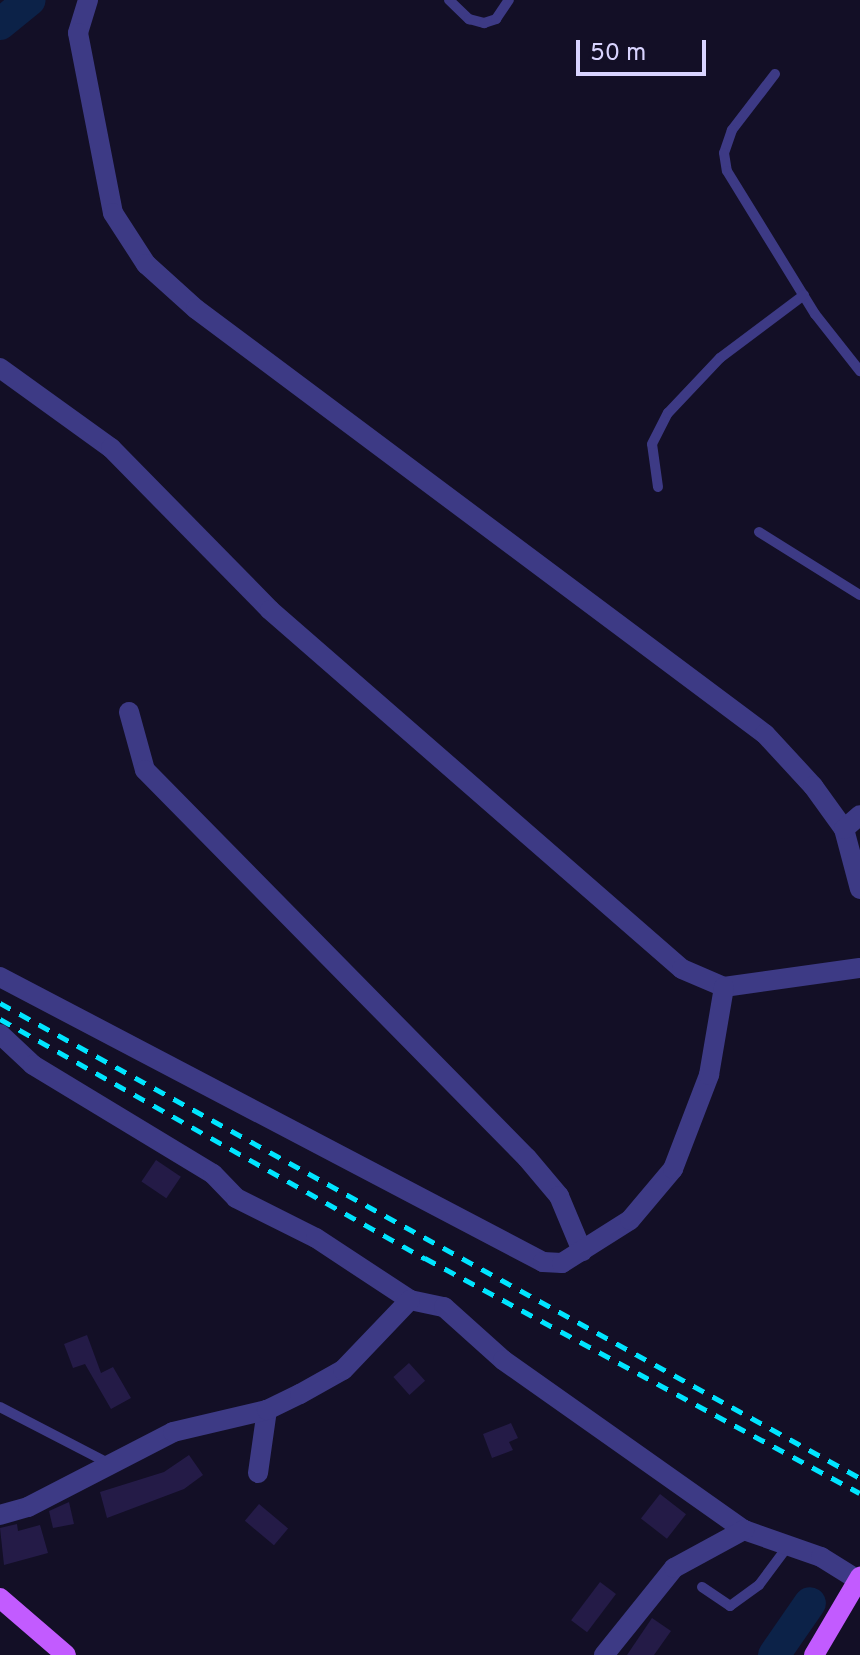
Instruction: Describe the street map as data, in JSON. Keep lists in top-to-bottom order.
{
  "scale_bar": "50 m"
}
